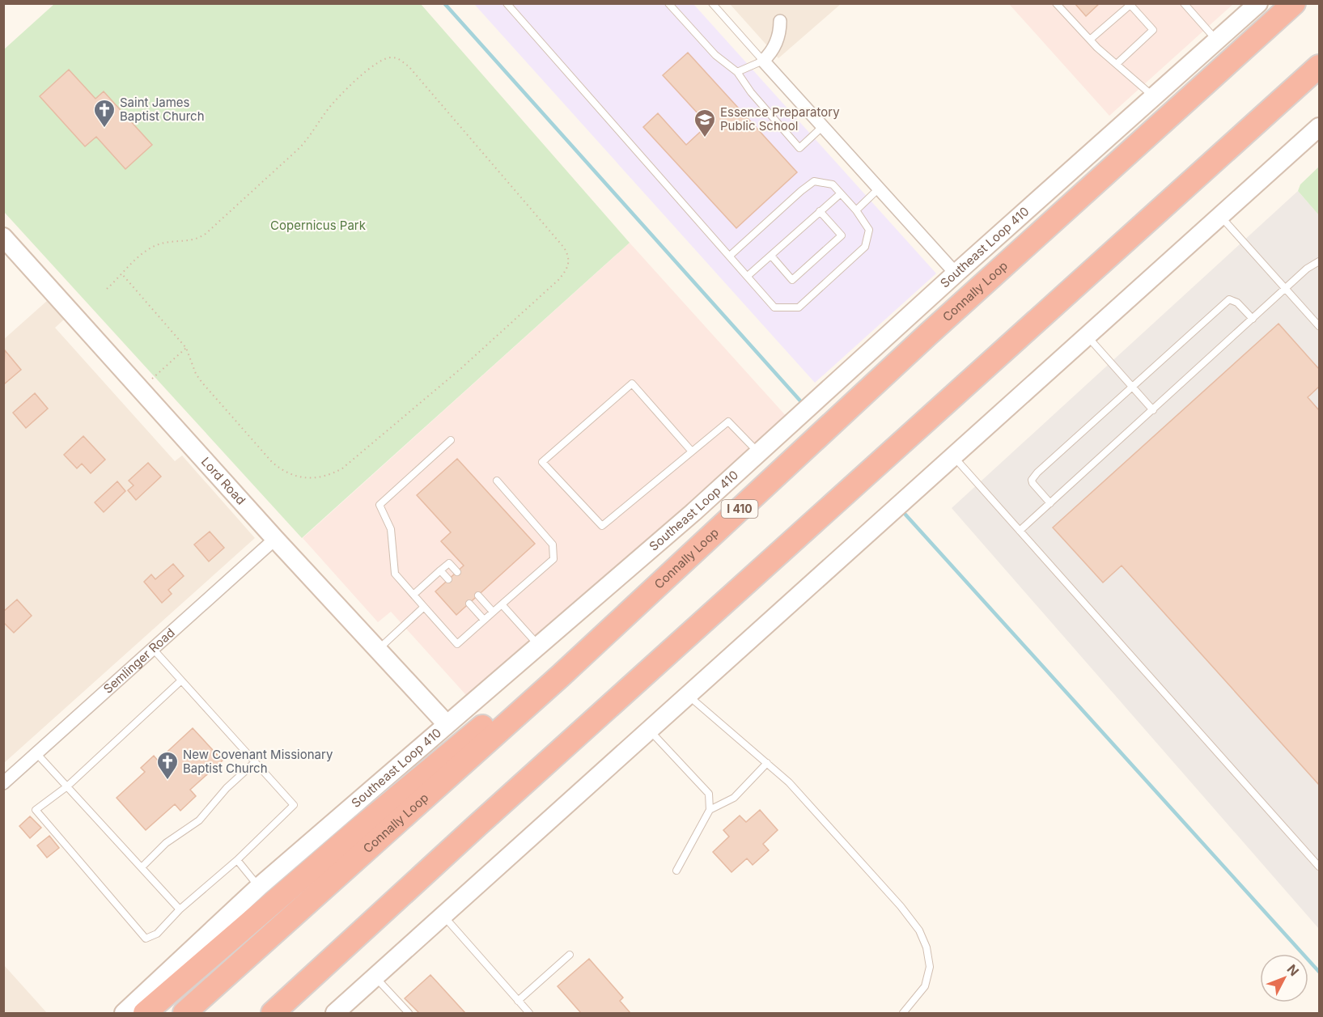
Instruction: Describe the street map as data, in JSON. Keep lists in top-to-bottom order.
{
  "streets": {
    "highway": ["Connally Loop", "I 410"],
    "main road": ["Southeast Loop 410", "Lord Road"],
    "street": ["Semlinger Road"]
  },
  "crossings": [
    ["Southeast Loop 410", "Lord Road"],
    ["Lord Road", "Semlinger Road"]
  ],
  "parks": ["Copernicus Park"],
  "places": {
    "church": ["Saint James Baptist Church", "New Covenant Missionary Baptist Church"],
    "school or university": ["Essence Preparatory Public School"]
  },
  "north": "top right"
}
